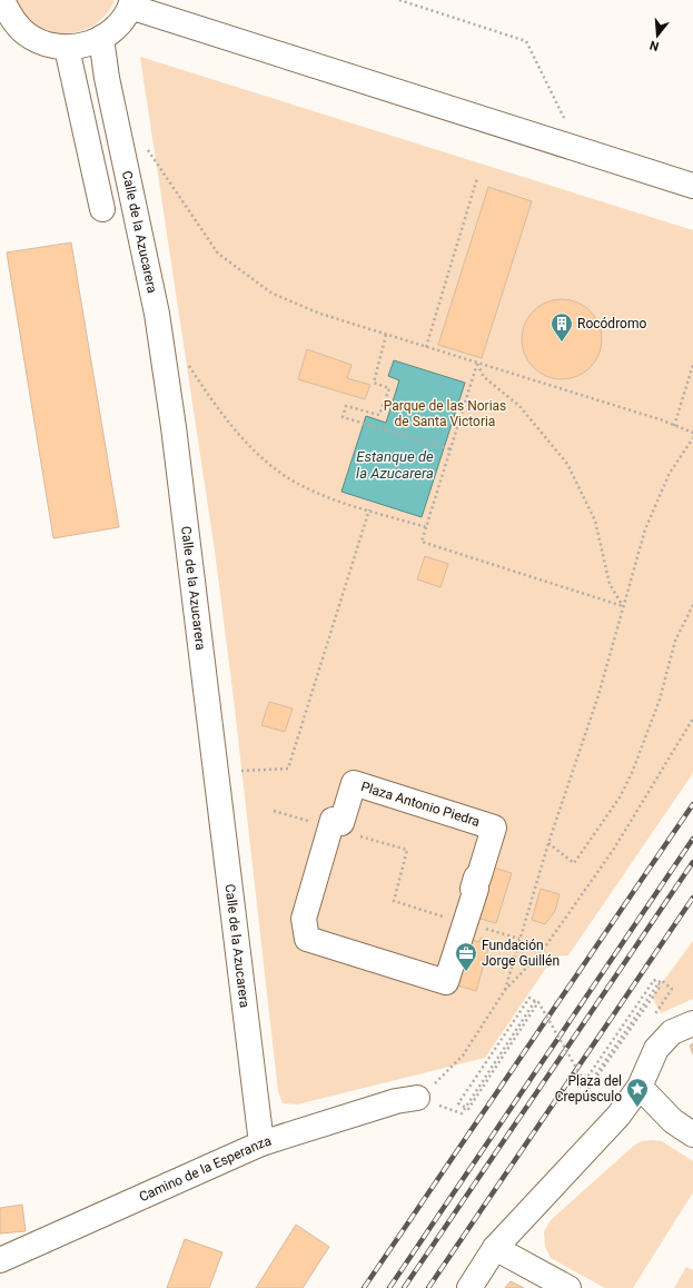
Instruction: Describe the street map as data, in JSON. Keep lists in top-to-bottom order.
{
  "streets": {
    "street": ["Calle de la Azucarera", "Plaza Antonio Piedra", "Camino de la Esperanza"]
  },
  "crossings": [
    ["Calle de la Azucarera", "Camino de la Esperanza"]
  ],
  "water": ["Estanque de la Azucarera"],
  "parks": ["Parque de las Norias de Santa Victoria"],
  "places": {
    "building": ["Rocódromo"],
    "office": ["Fundación Jorge Guillén"],
    "place": ["Plaza del Crepúsculo"]
  },
  "north": "bottom"
}
